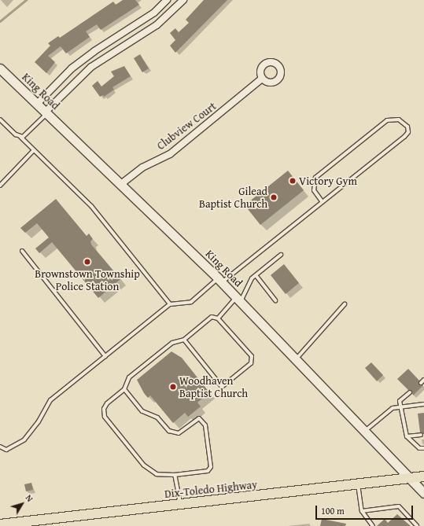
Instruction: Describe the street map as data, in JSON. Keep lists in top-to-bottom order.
{
  "streets": {
    "main road": ["King Road", "Dix-Toledo Highway"],
    "street": ["Clubview Court"]
  },
  "crossings": [
    ["King Road", "Clubview Court"],
    ["King Road", "Dix-Toledo Highway"]
  ],
  "places": [
    "Victory Gym",
    "Gilead Baptist Church",
    "Brownstown Township Police Station",
    "Woodhaven Baptist Church"
  ],
  "scale_bar": "100 m",
  "north": "top right"
}
